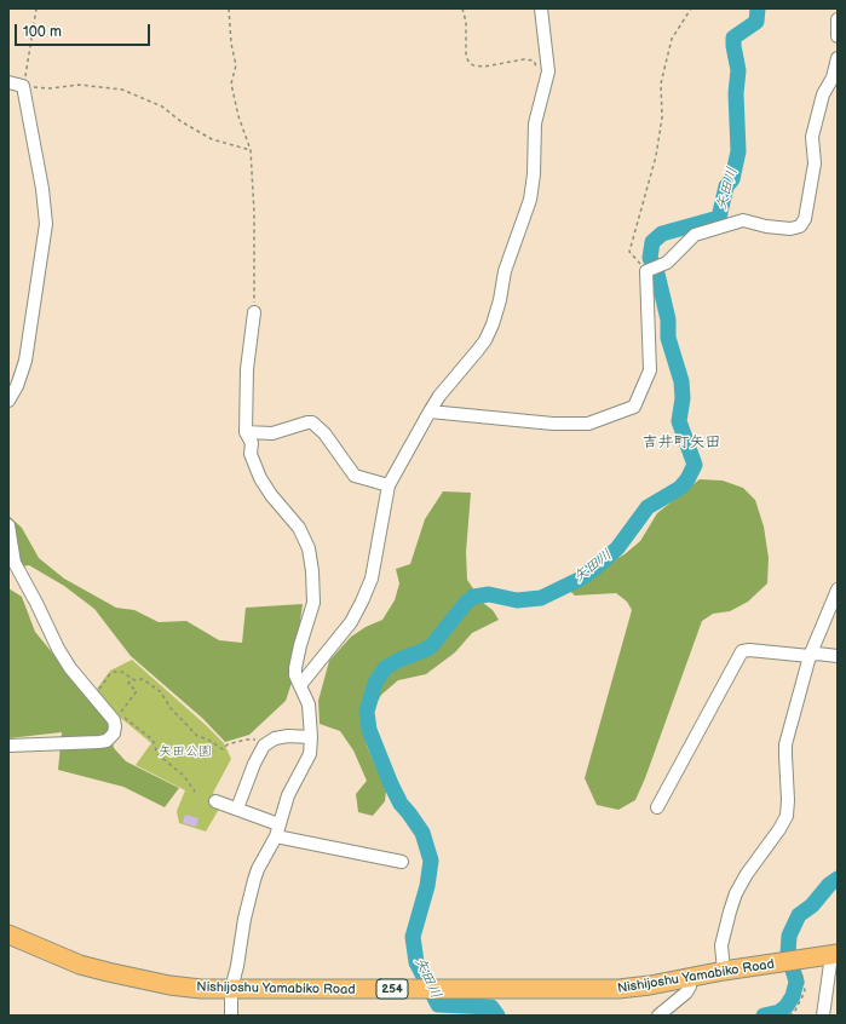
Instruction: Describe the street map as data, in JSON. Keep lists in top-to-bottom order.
{
  "streets": {
    "highway": ["Nishijoshu Yamabiko Road", "254"]
  },
  "districts": ["吉井町矢田"],
  "water": ["矢田川"],
  "parks": ["矢田公園"],
  "scale_bar": "100 m"
}
